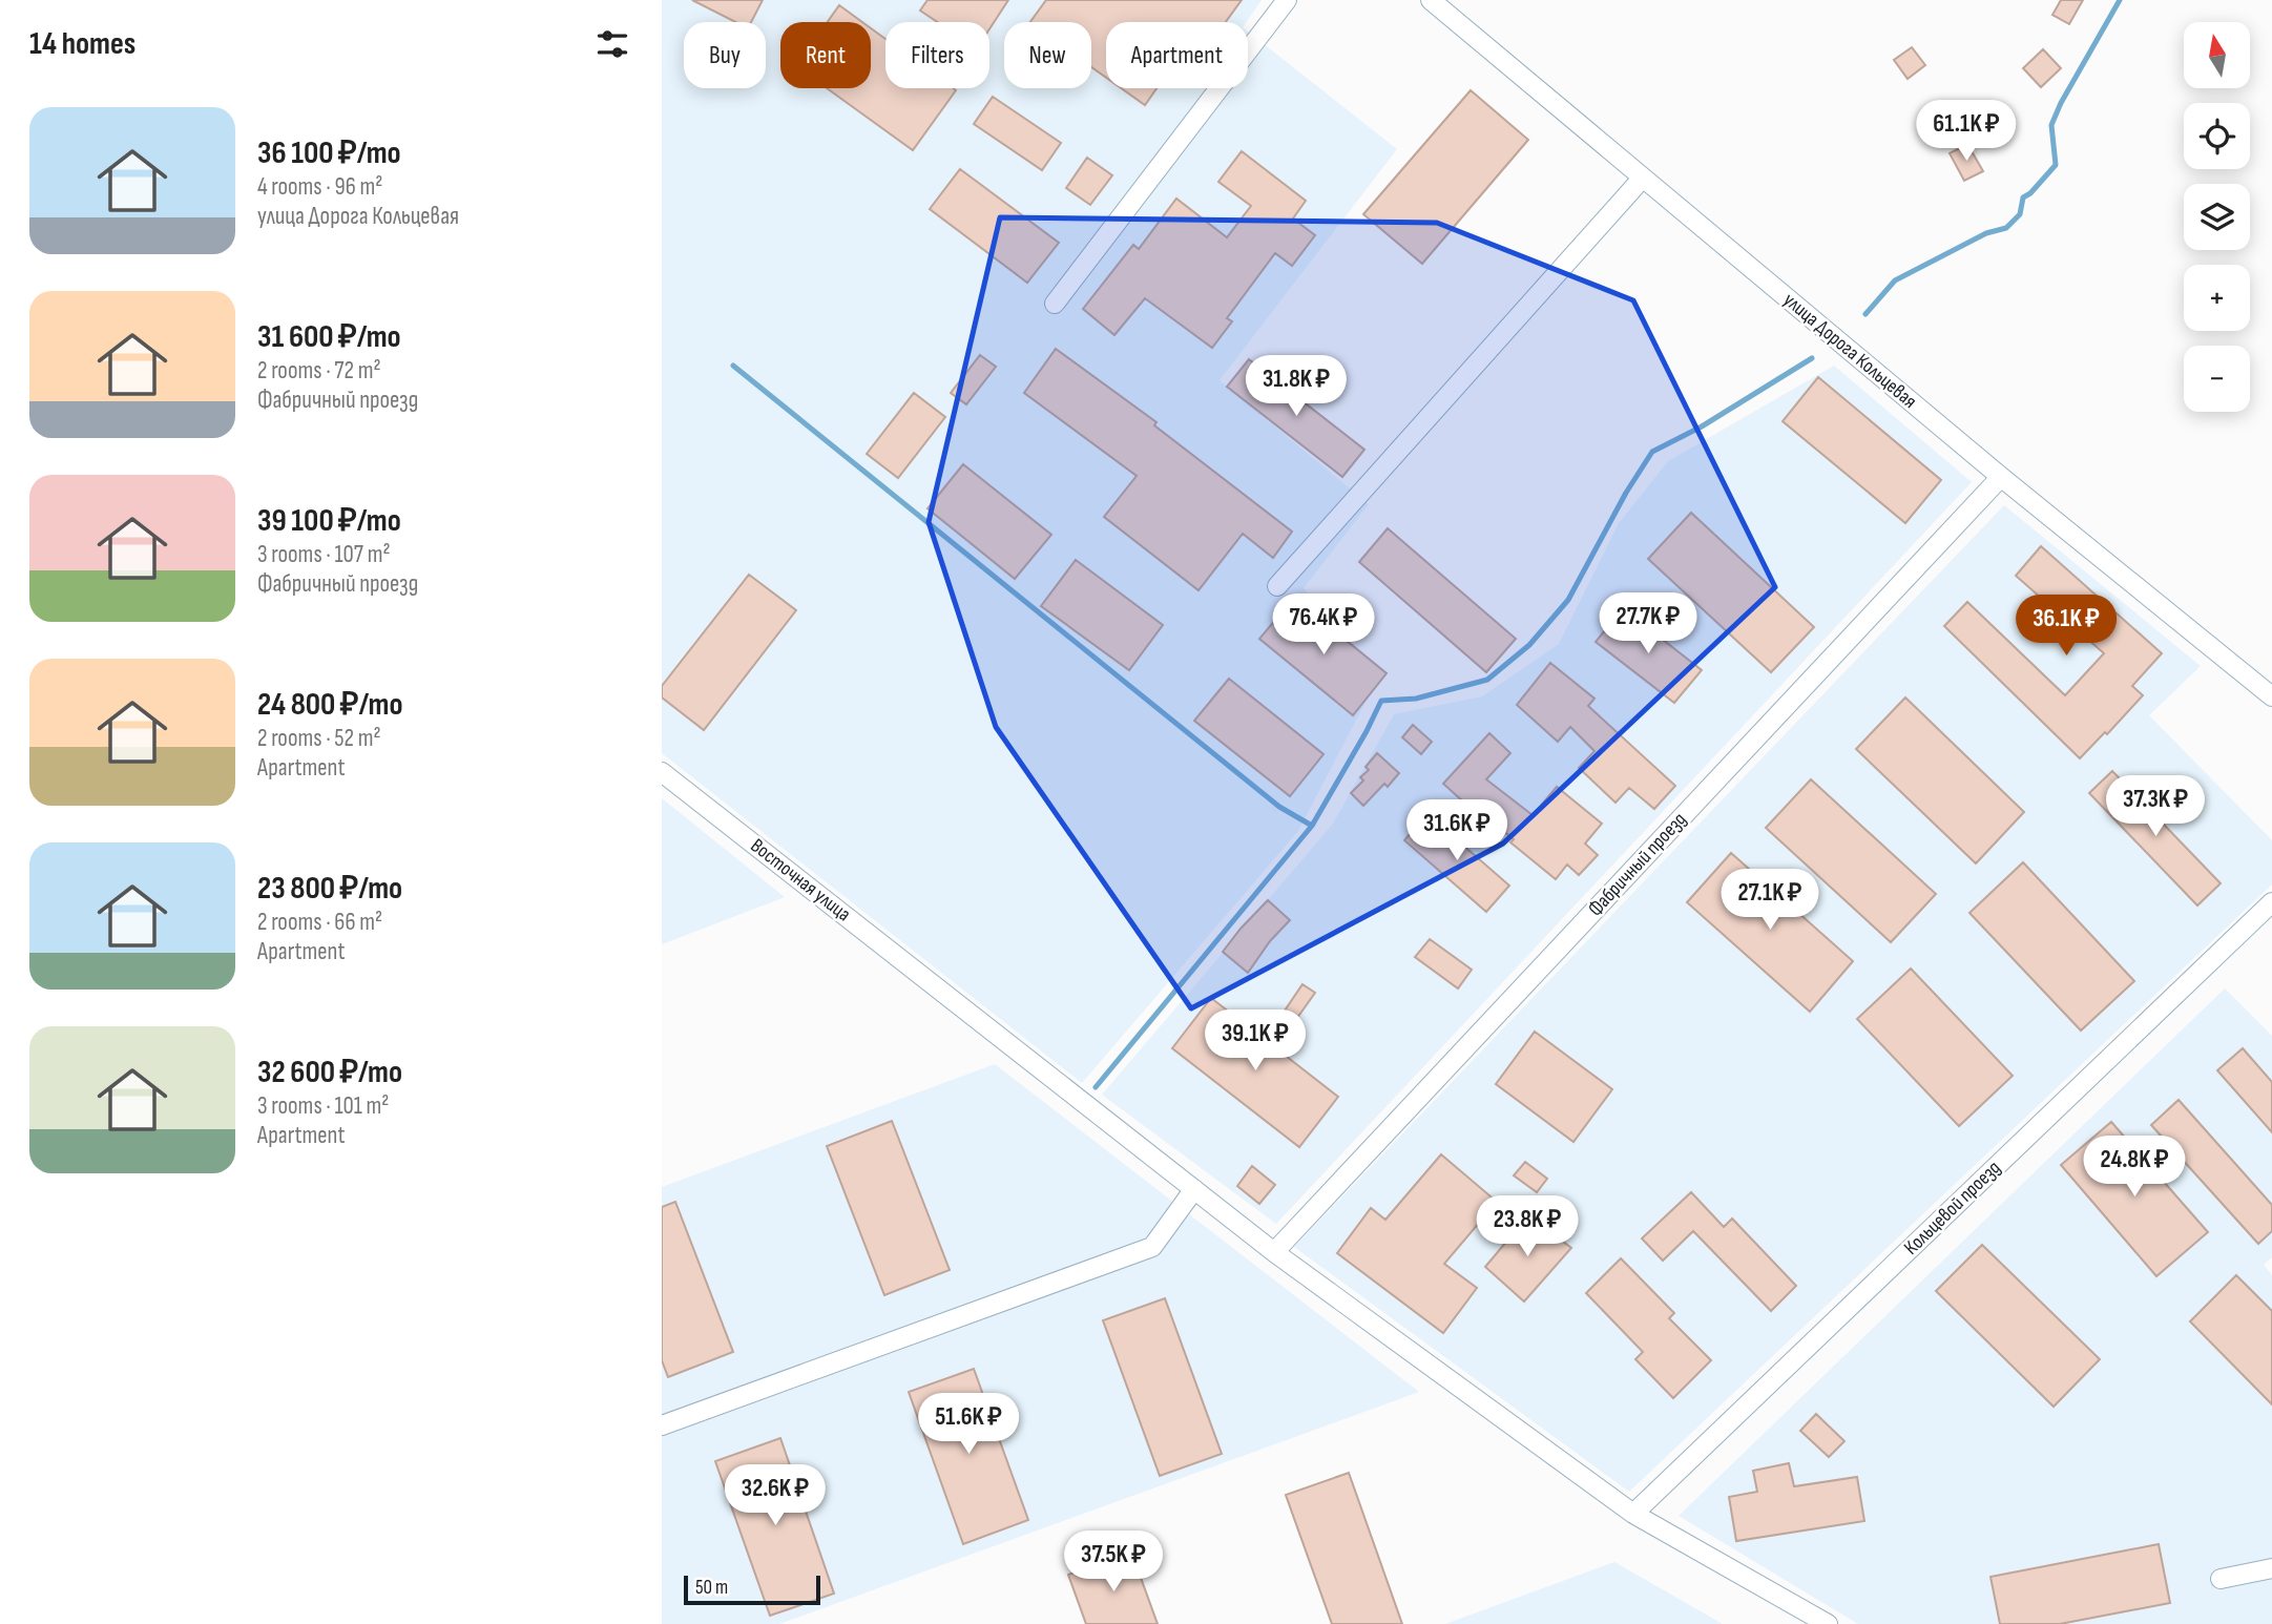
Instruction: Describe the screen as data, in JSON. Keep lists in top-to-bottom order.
{
  "streets": {
    "street": [
      "улица Дорога Кольцевая",
      "Фабричный проезд",
      "Восточная улица",
      "Кольцевой проезд"
    ]
  },
  "crossings": [
    ["улица Дорога Кольцевая", "Фабричный проезд"],
    ["Фабричный проезд", "Восточная улица"],
    ["Восточная улица", "Кольцевой проезд"]
  ],
  "scale_bar": "50 m",
  "north": "top",
  "page": {
    "heading": "14 homes",
    "map_buttons": ["+", "−"],
    "chip": [
      "Buy",
      "Rent",
      "Filters",
      "New",
      "Apartment"
    ],
    "list": [
      {
        "name": "36 100 ₽/mo",
        "note": "4 rooms · 96 m² · улица Дорога Кольцевая"
      },
      {
        "name": "31 600 ₽/mo",
        "note": "2 rooms · 72 m² · Фабричный проезд"
      },
      {
        "name": "39 100 ₽/mo",
        "note": "3 rooms · 107 m² · Фабричный проезд"
      },
      {
        "name": "24 800 ₽/mo",
        "note": "2 rooms · 52 m² · Apartment"
      },
      {
        "name": "23 800 ₽/mo",
        "note": "2 rooms · 66 m² · Apartment"
      },
      {
        "name": "32 600 ₽/mo",
        "note": "3 rooms · 101 m² · Apartment"
      }
    ],
    "price": [
      "61.1K ₽",
      "31.8K ₽",
      "27.7K ₽",
      "76.4K ₽",
      "36.1K ₽",
      "37.3K ₽",
      "31.6K ₽",
      "27.1K ₽",
      "39.1K ₽",
      "24.8K ₽",
      "23.8K ₽",
      "51.6K ₽",
      "32.6K ₽",
      "37.5K ₽"
    ],
    "scale": "50 m"
  }
}
